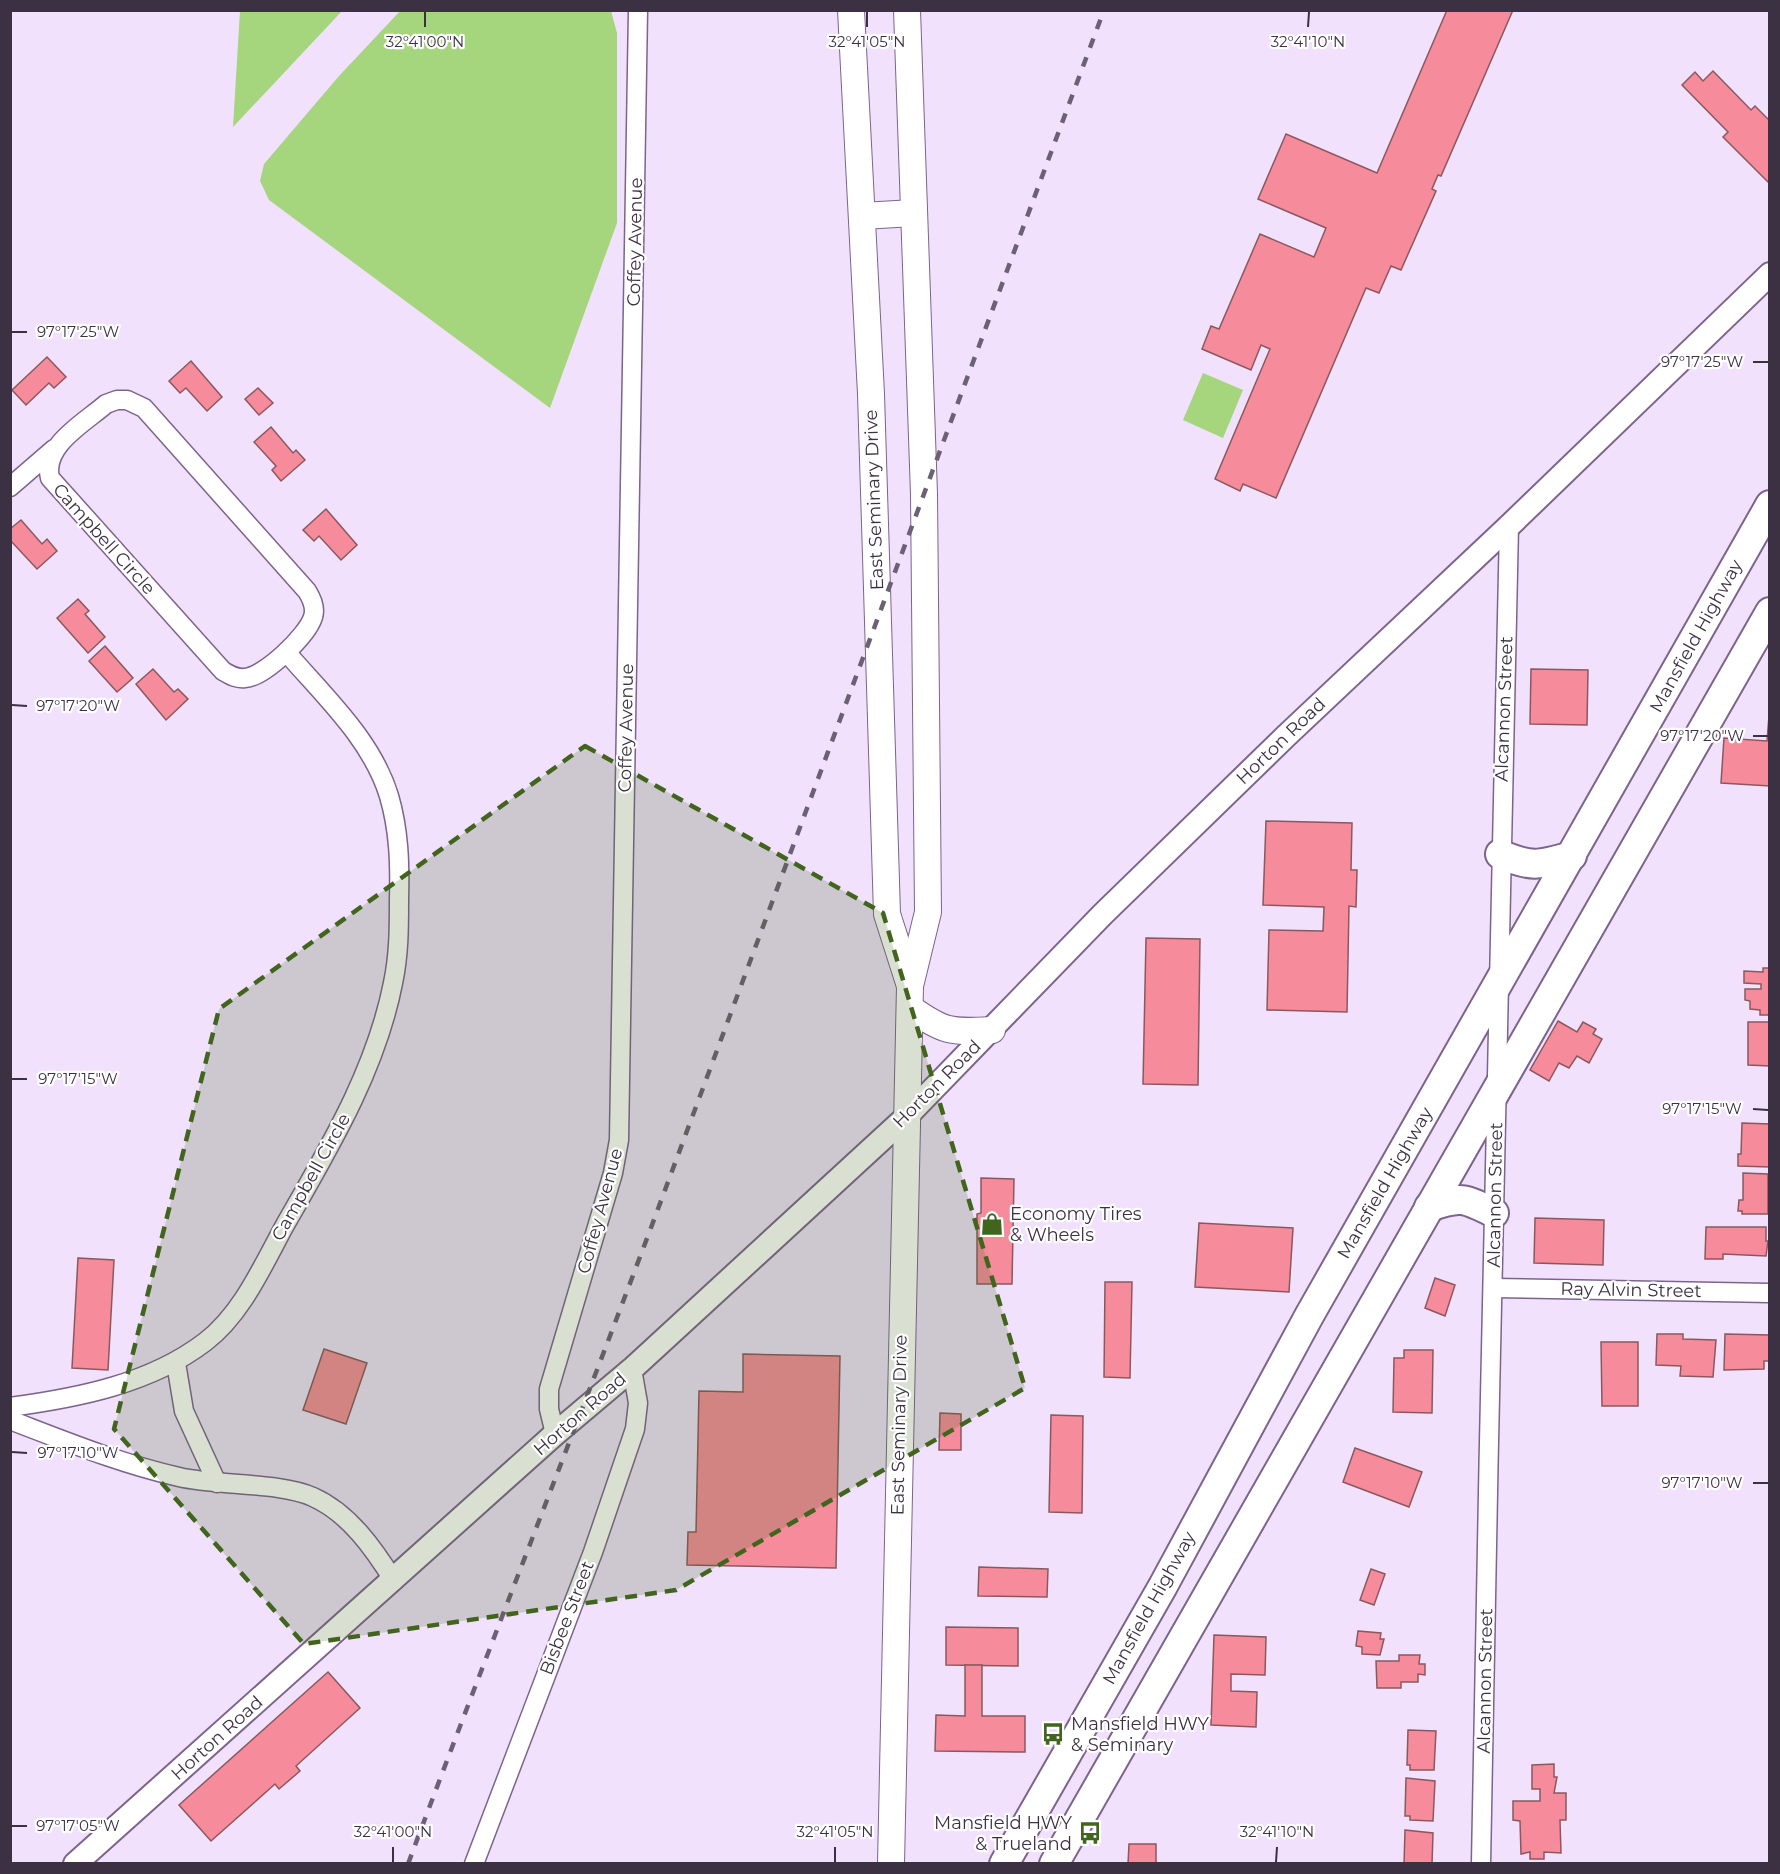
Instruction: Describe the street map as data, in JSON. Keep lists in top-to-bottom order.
{
  "streets": {
    "main road": ["East Seminary Drive", "Mansfield Highway"],
    "street": [
      "Coffey Avenue",
      "Campbell Circle",
      "Alcannon Street",
      "Horton Road",
      "Ray Alvin Street",
      "Bisbee Street"
    ]
  },
  "crossings": [
    ["Coffey Avenue", "Horton Road"],
    ["East Seminary Drive", "Horton Road"],
    ["Mansfield Highway", "Alcannon Street"],
    ["Alcannon Street", "Horton Road"],
    ["Alcannon Street", "Ray Alvin Street"],
    ["Horton Road", "Bisbee Street"]
  ],
  "places": {
    "shop": ["Economy Tires & Wheels"],
    "bus stop": ["Mansfield HWY & Seminary", "Mansfield HWY & Trueland"]
  },
  "coordinates": [
    "32°41'00\"N",
    "32°41'05\"N",
    "32°41'10\"N",
    "97°17'25\"W",
    "97°17'20\"W",
    "97°17'15\"W",
    "97°17'10\"W",
    "97°17'05\"W"
  ]
}
